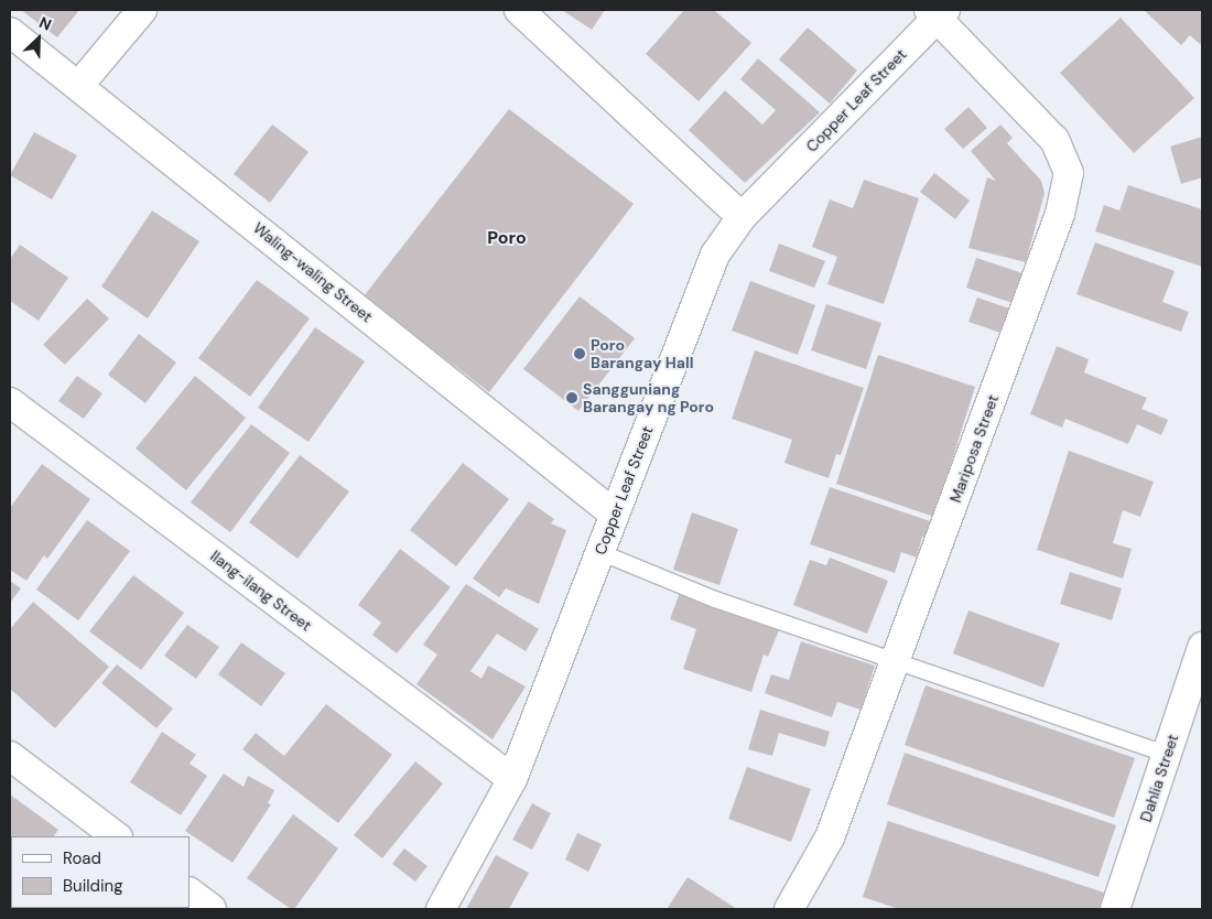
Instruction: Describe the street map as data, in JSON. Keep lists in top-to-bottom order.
{
  "streets": {
    "street": [
      "Copper Leaf Street",
      "Waling-waling Street",
      "Mariposa Street",
      "Ilang-ilang Street",
      "Dahlia Street"
    ]
  },
  "crossings": [
    ["Copper Leaf Street", "Waling-waling Street"],
    ["Copper Leaf Street", "Mariposa Street"],
    ["Copper Leaf Street", "Ilang-ilang Street"]
  ],
  "districts": ["Poro"],
  "places": ["Poro Barangay Hall", "Sangguniang Barangay ng Poro"],
  "legend": ["Road", "Building"],
  "north": "top right"
}
